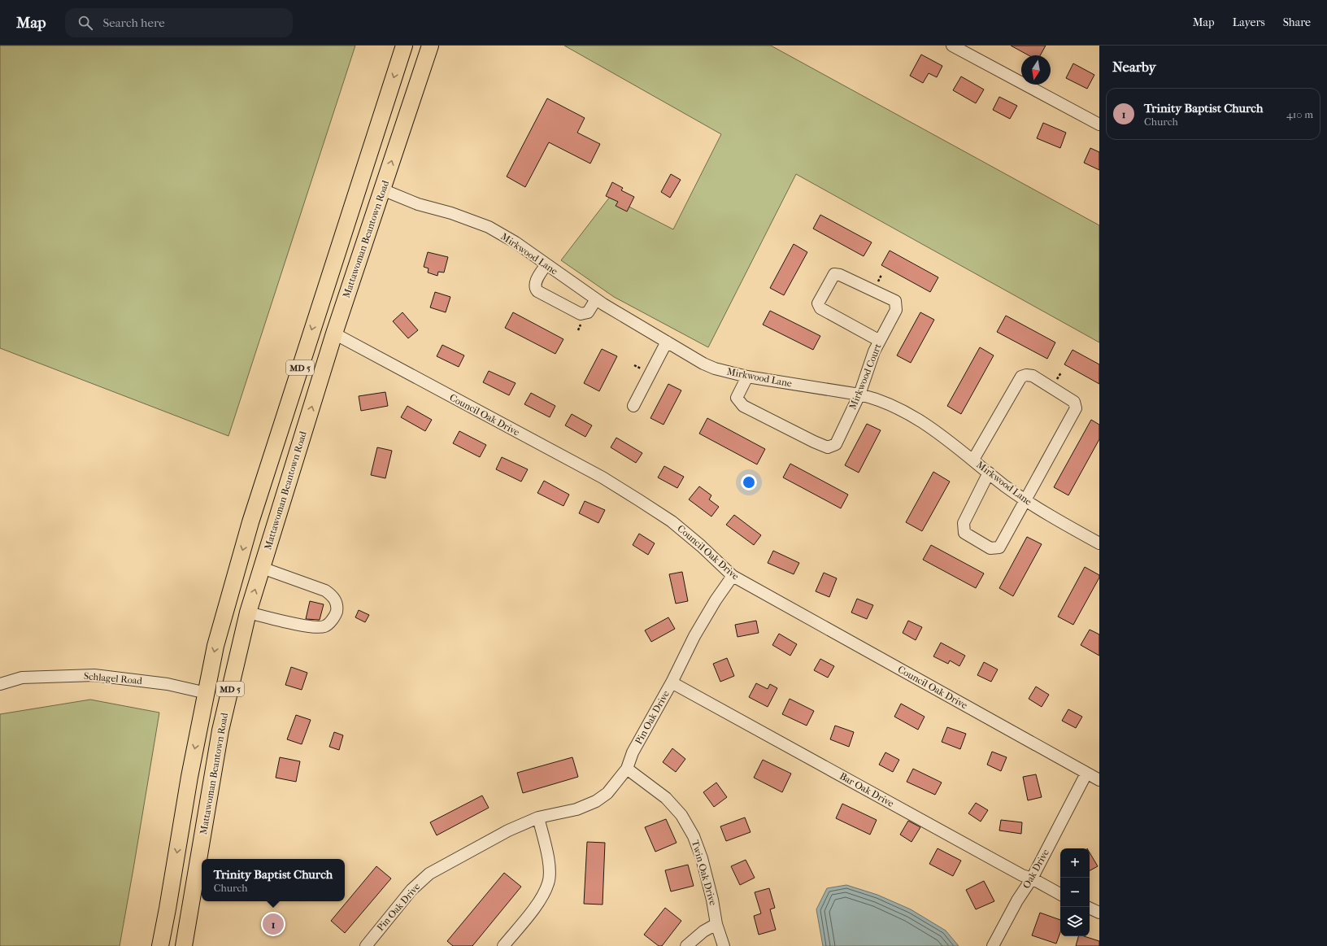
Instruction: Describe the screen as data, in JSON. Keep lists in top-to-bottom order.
{
  "streets": {
    "highway": ["Mattawoman Beantown Road", "MD 5"],
    "street": [
      "Mirkwood Lane",
      "Mirkwood Court",
      "Council Oak Drive",
      "Schlagel Road",
      "Pin Oak Drive",
      "Bar Oak Drive",
      "Oak Drive",
      "Twin Oak Drive"
    ]
  },
  "crossings": [
    ["Mattawoman Beantown Road", "Mirkwood Lane"],
    ["Mattawoman Beantown Road", "Council Oak Drive"],
    ["Mirkwood Lane", "Mirkwood Court"],
    ["MD 5", "Schlagel Road"],
    ["Council Oak Drive", "Pin Oak Drive"],
    ["Council Oak Drive", "Oak Drive"],
    ["Pin Oak Drive", "Bar Oak Drive"],
    ["Pin Oak Drive", "Twin Oak Drive"],
    ["Bar Oak Drive", "Oak Drive"]
  ],
  "north": "bottom",
  "page": {
    "header": "Map",
    "search": "Search here",
    "nav": ["Map", "Layers", "Share"],
    "heading": "Nearby",
    "list": [
      {
        "mark": "1",
        "name": "Trinity Baptist Church",
        "note": "Church",
        "value": "410 m"
      }
    ],
    "map_buttons": ["+", "−"],
    "popup": ["Trinity Baptist Church", "Church"],
    "pins": "1"
  }
}
